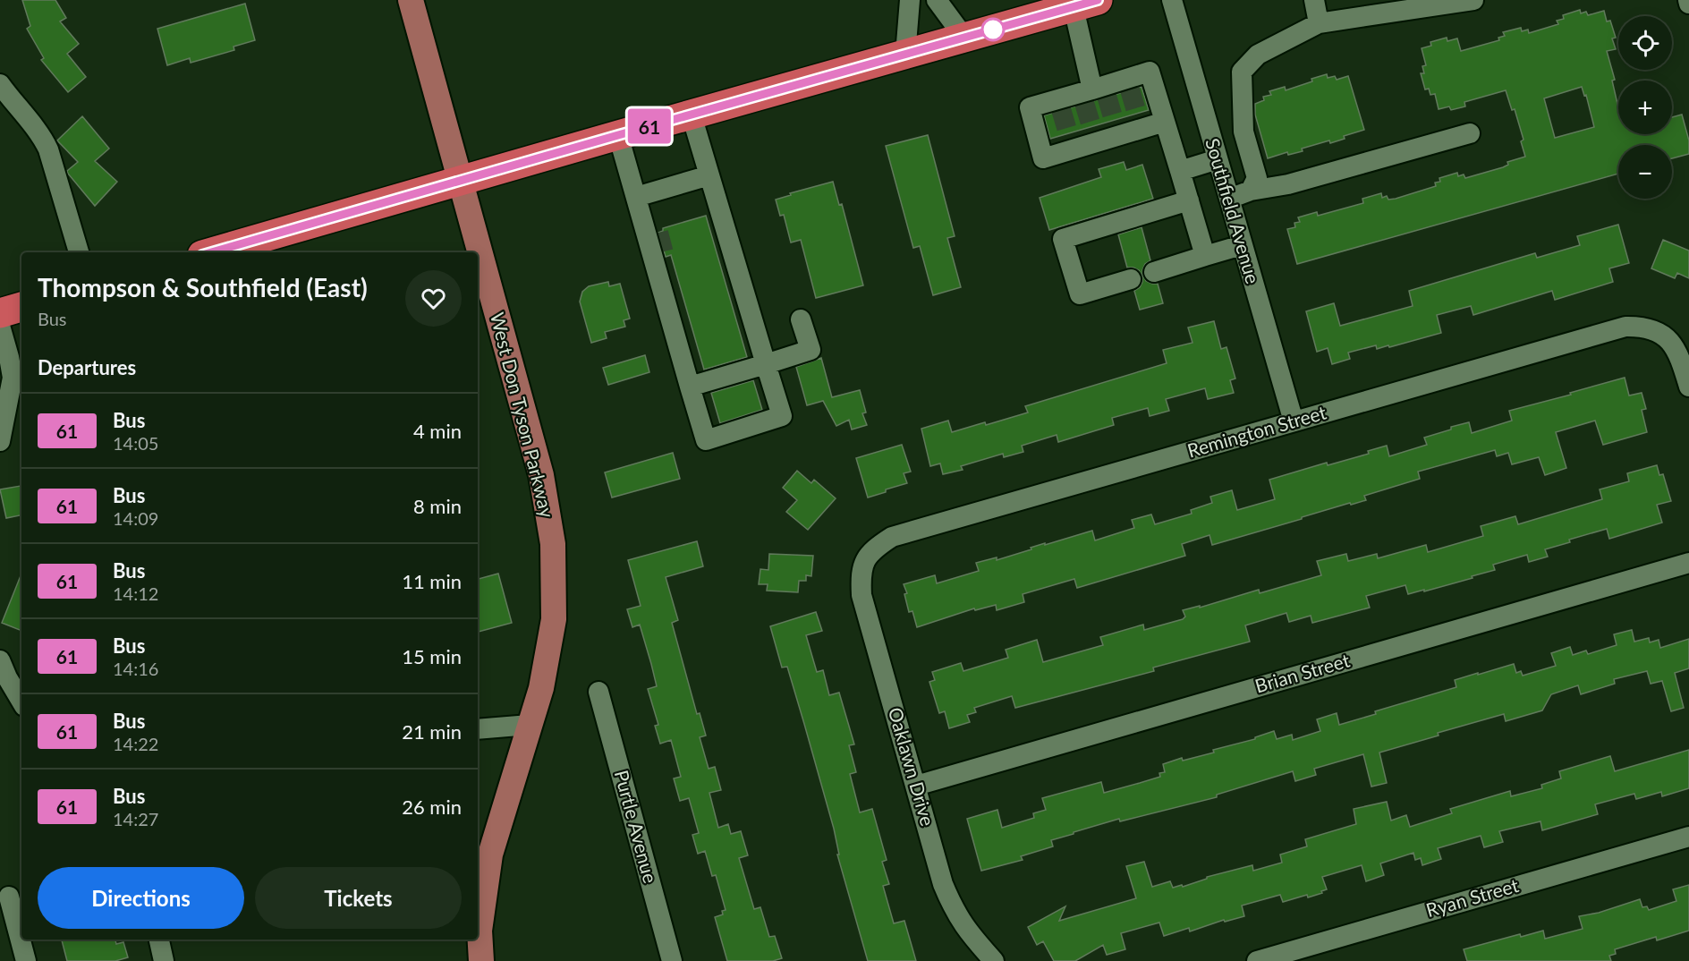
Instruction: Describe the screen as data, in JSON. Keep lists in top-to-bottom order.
{
  "streets": {
    "main road": ["West Don Tyson Parkway"],
    "street": [
      "Southfield Avenue",
      "Remington Street",
      "Brian Street",
      "Oaklawn Drive",
      "Purtle Avenue",
      "Ryan Street"
    ]
  },
  "crossings": [
    ["Southfield Avenue", "Remington Street"],
    ["Remington Street", "Oaklawn Drive"],
    ["Brian Street", "Oaklawn Drive"]
  ],
  "lines": ["bus line 61"],
  "page": {
    "on_map": "61",
    "map_buttons": ["+", "−"],
    "heading": [
      ["Thompson & Southfield (East)", "Bus"],
      "Departures"
    ],
    "list": [
      {
        "mark": "61",
        "name": "Bus",
        "note": "14:05",
        "value": "4 min"
      },
      {
        "mark": "61",
        "name": "Bus",
        "note": "14:09",
        "value": "8 min"
      },
      {
        "mark": "61",
        "name": "Bus",
        "note": "14:12",
        "value": "11 min"
      },
      {
        "mark": "61",
        "name": "Bus",
        "note": "14:16",
        "value": "15 min"
      },
      {
        "mark": "61",
        "name": "Bus",
        "note": "14:22",
        "value": "21 min"
      },
      {
        "mark": "61",
        "name": "Bus",
        "note": "14:27",
        "value": "26 min"
      }
    ],
    "buttons": ["Directions", "Tickets"]
  }
}
